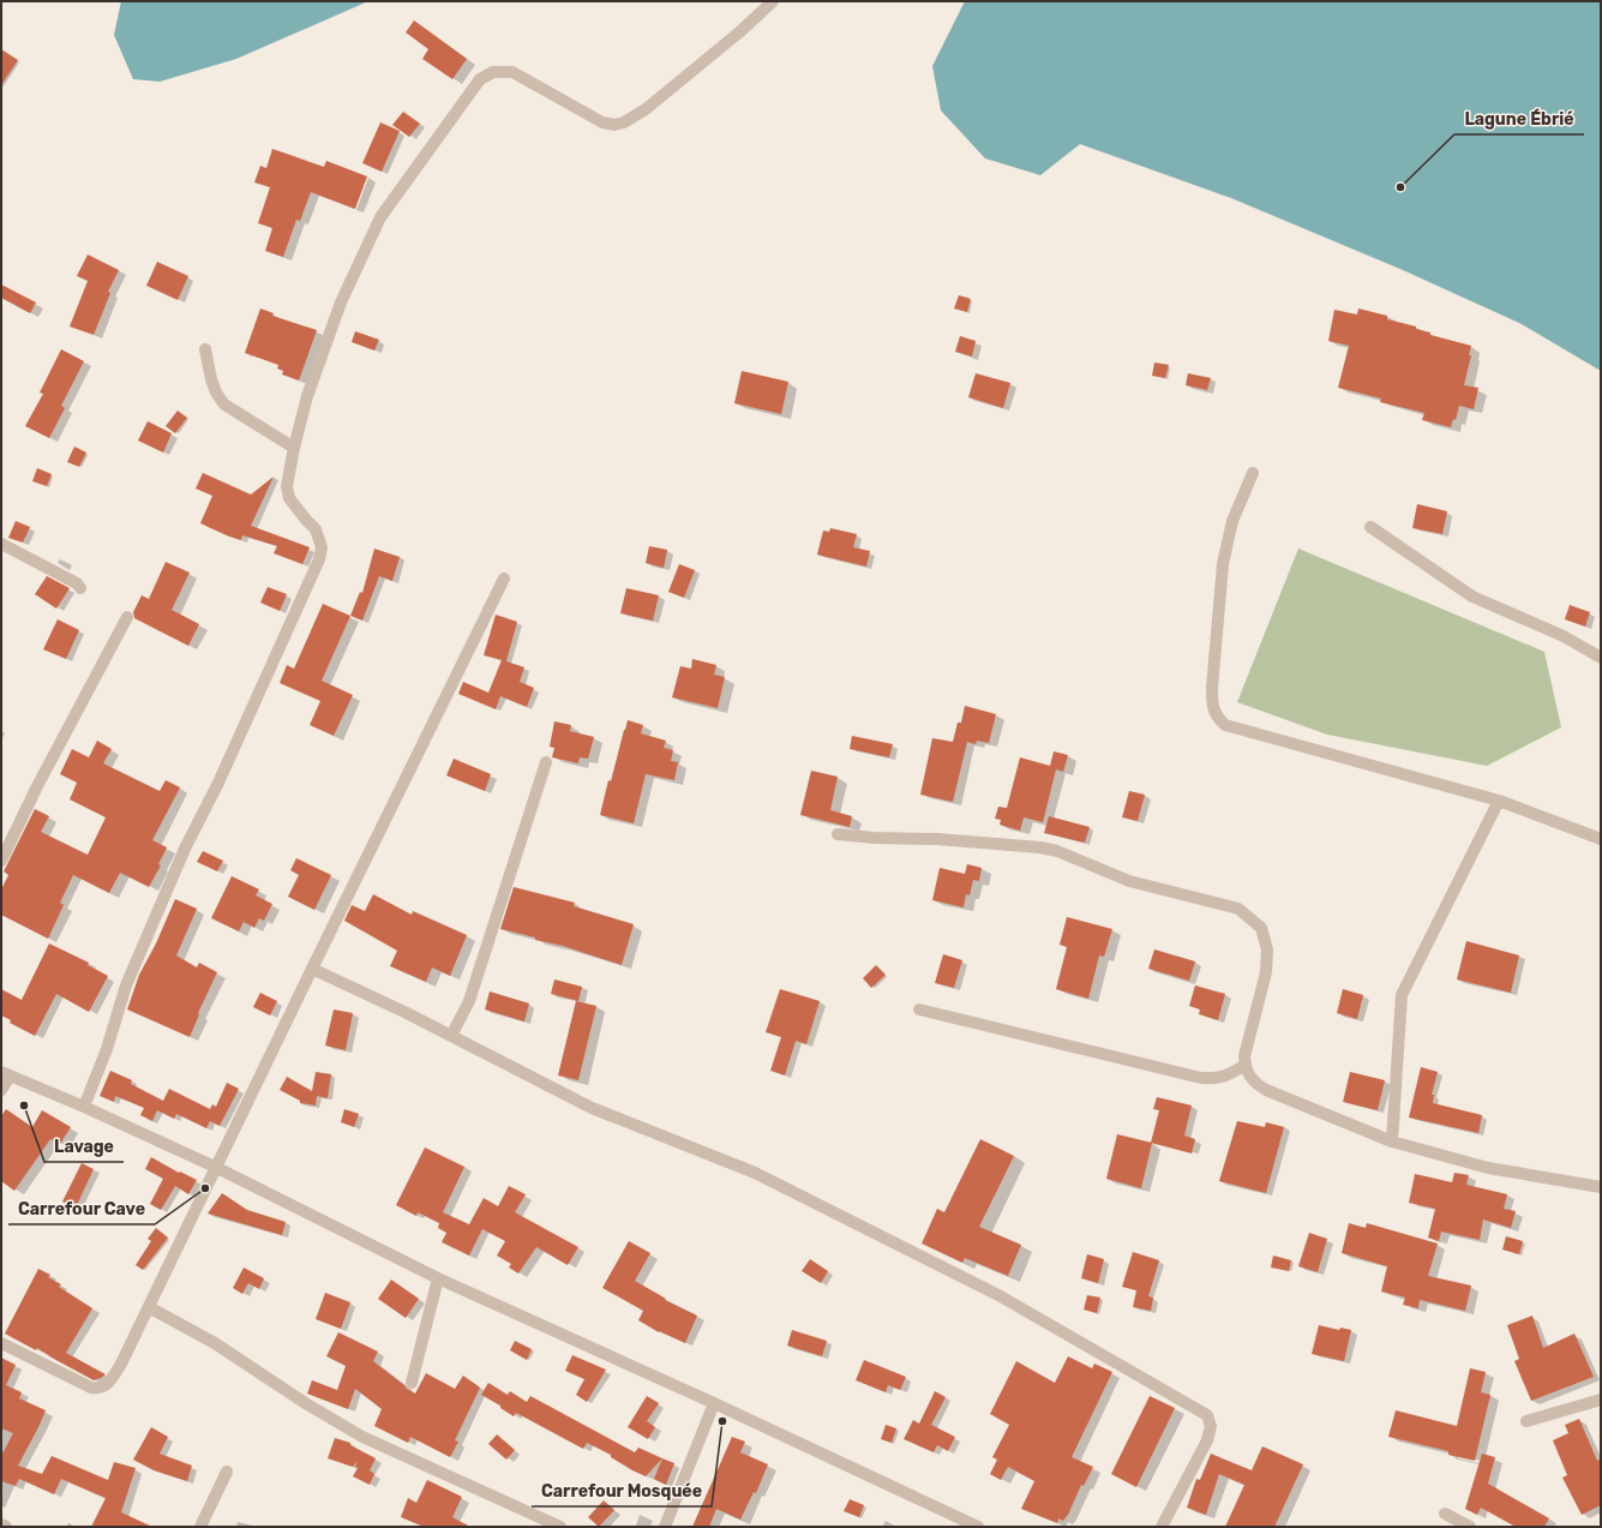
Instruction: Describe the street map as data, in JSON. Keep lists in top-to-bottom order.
{
  "places": [
    "Lagune Ébrié",
    "Lavage",
    "Carrefour Cave",
    "Carrefour Mosquée"
  ]
}
